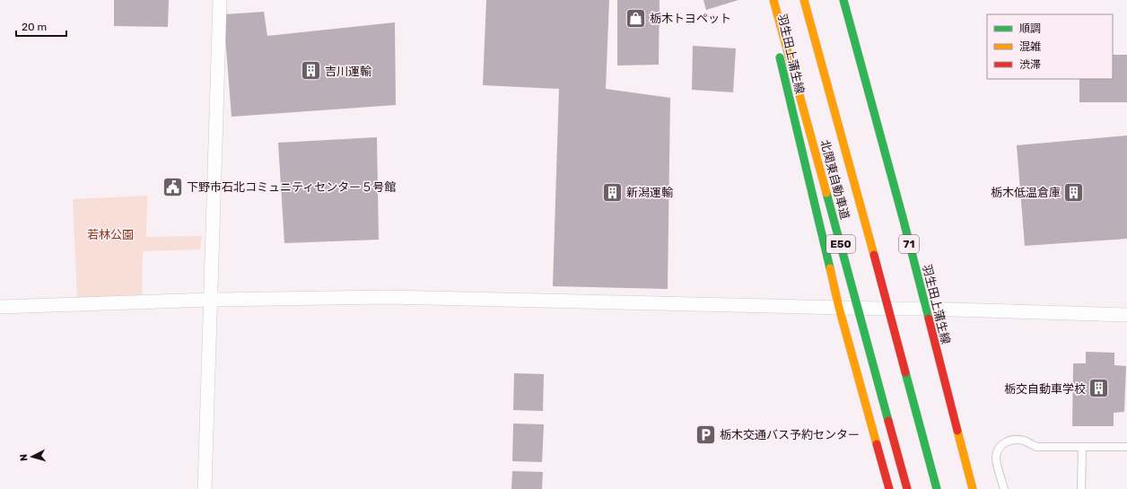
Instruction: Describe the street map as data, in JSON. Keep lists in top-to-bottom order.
{
  "streets": {
    "main road": [
      "羽生田上蒲生線",
      "北関東自動車道",
      "E50",
      "71"
    ]
  },
  "parks": ["若林公園"],
  "places": {
    "shop": ["栃木トヨペット"],
    "building": [
      "吉川運輸",
      "新潟運輸",
      "栃木低温倉庫",
      "栃交自動車学校"
    ],
    "public building": ["下野市石北コミュニティセンター５号館"],
    "parking": ["栃木交通バス予約センター"]
  },
  "legend": ["順調", "混雑", "渋滞"],
  "scale_bar": "20 m",
  "north": "left"
}
